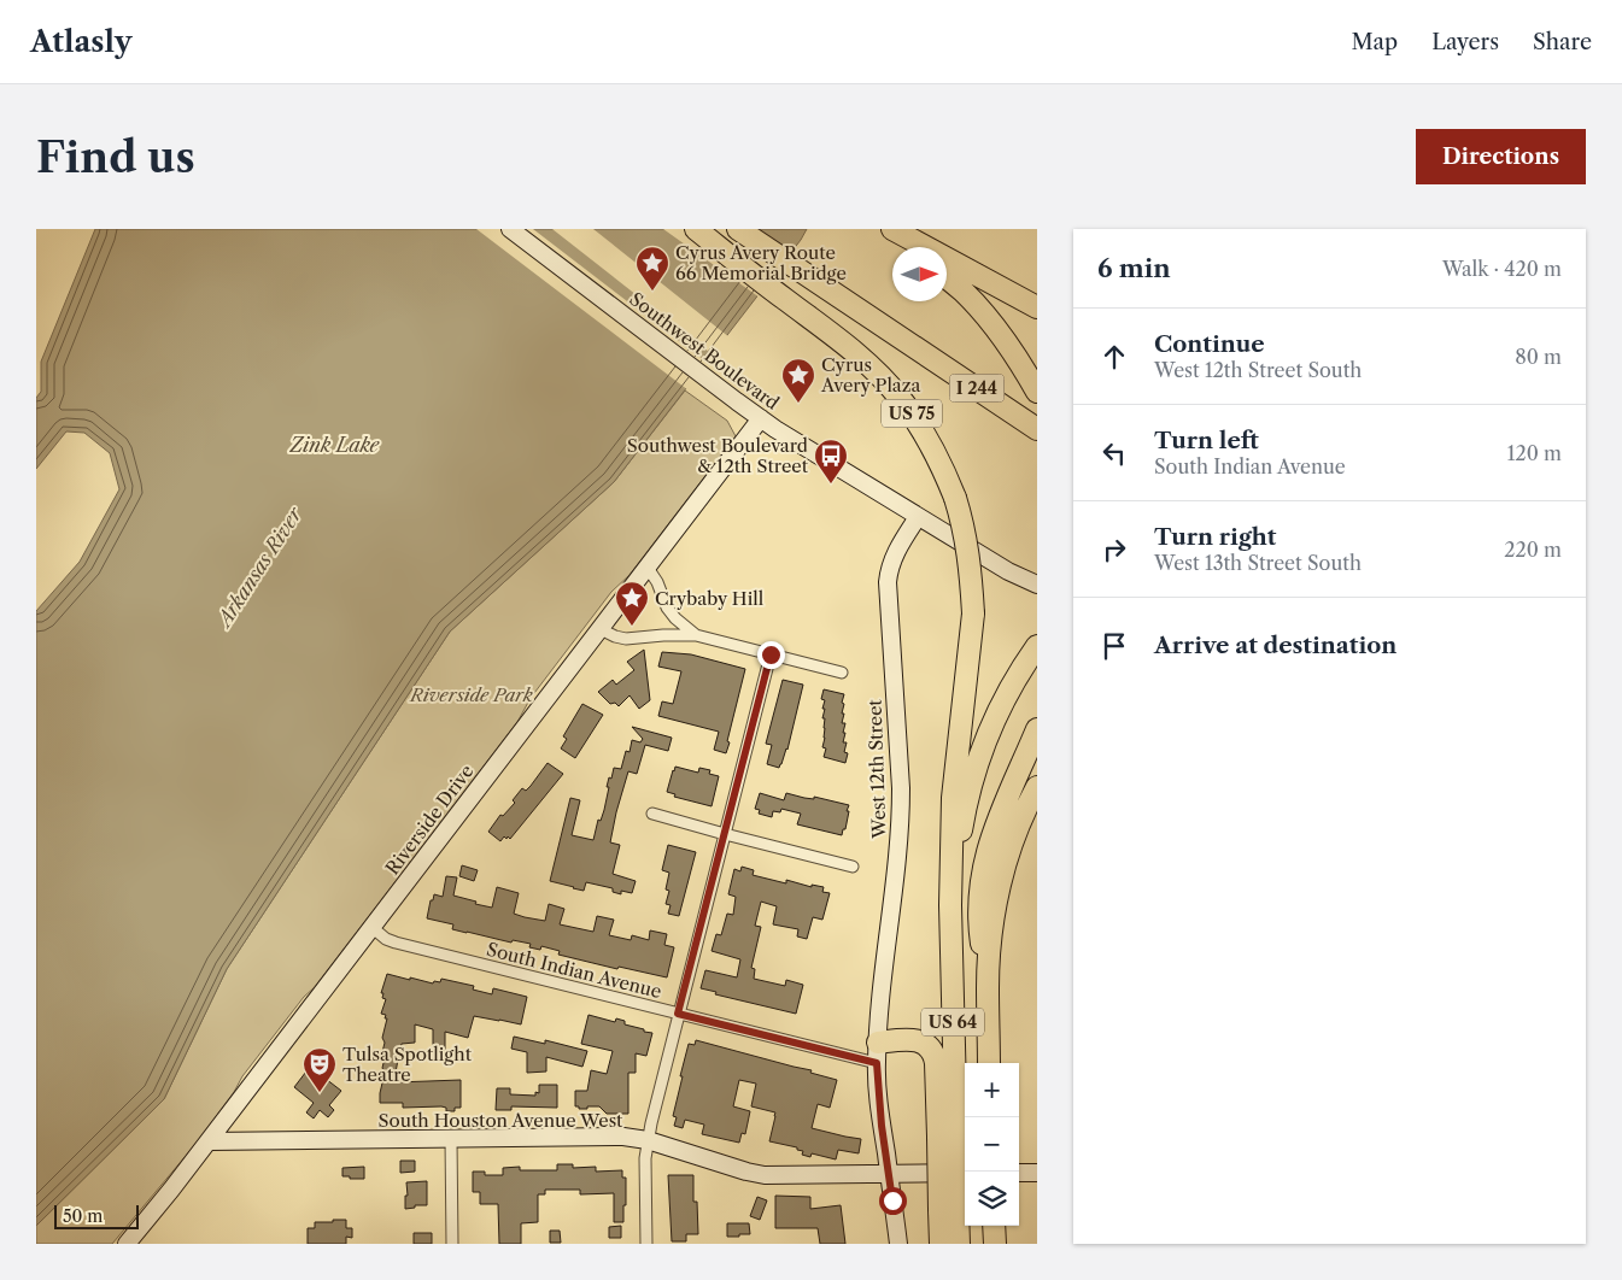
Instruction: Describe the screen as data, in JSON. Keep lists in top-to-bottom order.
{
  "streets": {
    "highway": ["I 244", "US 75", "US 64"],
    "street": [
      "Southwest Boulevard",
      "West 12th Street",
      "Riverside Drive",
      "South Indian Avenue",
      "South Houston Avenue West"
    ]
  },
  "crossings": [
    ["Southwest Boulevard", "West 12th Street"],
    ["Southwest Boulevard", "Riverside Drive"],
    ["US 75", "US 64"],
    ["West 12th Street", "South Indian Avenue"],
    ["West 12th Street", "South Houston Avenue West"],
    ["Riverside Drive", "South Indian Avenue"],
    ["Riverside Drive", "South Houston Avenue West"]
  ],
  "water": ["Zink Lake", "Arkansas River"],
  "parks": ["Riverside Park"],
  "places": {
    "place": ["Cyrus Avery Route 66 Memorial Bridge", "Cyrus Avery Plaza", "Crybaby Hill"],
    "bus stop": ["Southwest Boulevard & 12th Street"],
    "theatre": ["Tulsa Spotlight Theatre"]
  },
  "scale_bar": "50 m",
  "north": "right",
  "page": {
    "header": "Atlasly",
    "nav": ["Map", "Layers", "Share"],
    "buttons": "Directions",
    "title": "Find us",
    "heading": ["6 min", "Walk · 420 m"],
    "list": [
      ["Continue", "West 12th Street South", "80 m"],
      ["Turn left", "South Indian Avenue", "120 m"],
      ["Turn right", "West 13th Street South", "220 m"],
      "Arrive at destination"
    ],
    "map_buttons": ["+", "−"],
    "scale": "50 m"
  }
}
